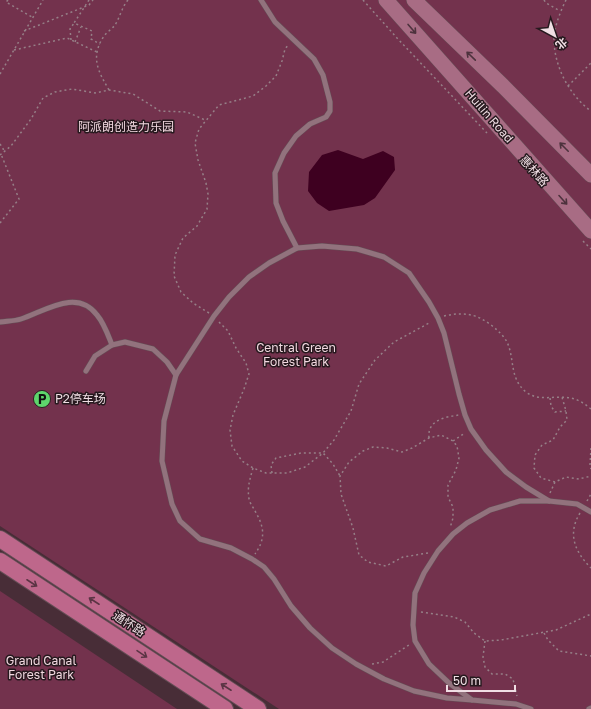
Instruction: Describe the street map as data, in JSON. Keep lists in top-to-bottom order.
{
  "streets": {
    "main road": ["Huilin Road", "通怀路"]
  },
  "parks": ["阿派朗创造力乐园", "Central Green Forest Park", "Grand Canal Forest Park"],
  "places": {
    "parking": ["P2停车场"]
  },
  "scale_bar": "50 m",
  "north": "bottom right"
}
